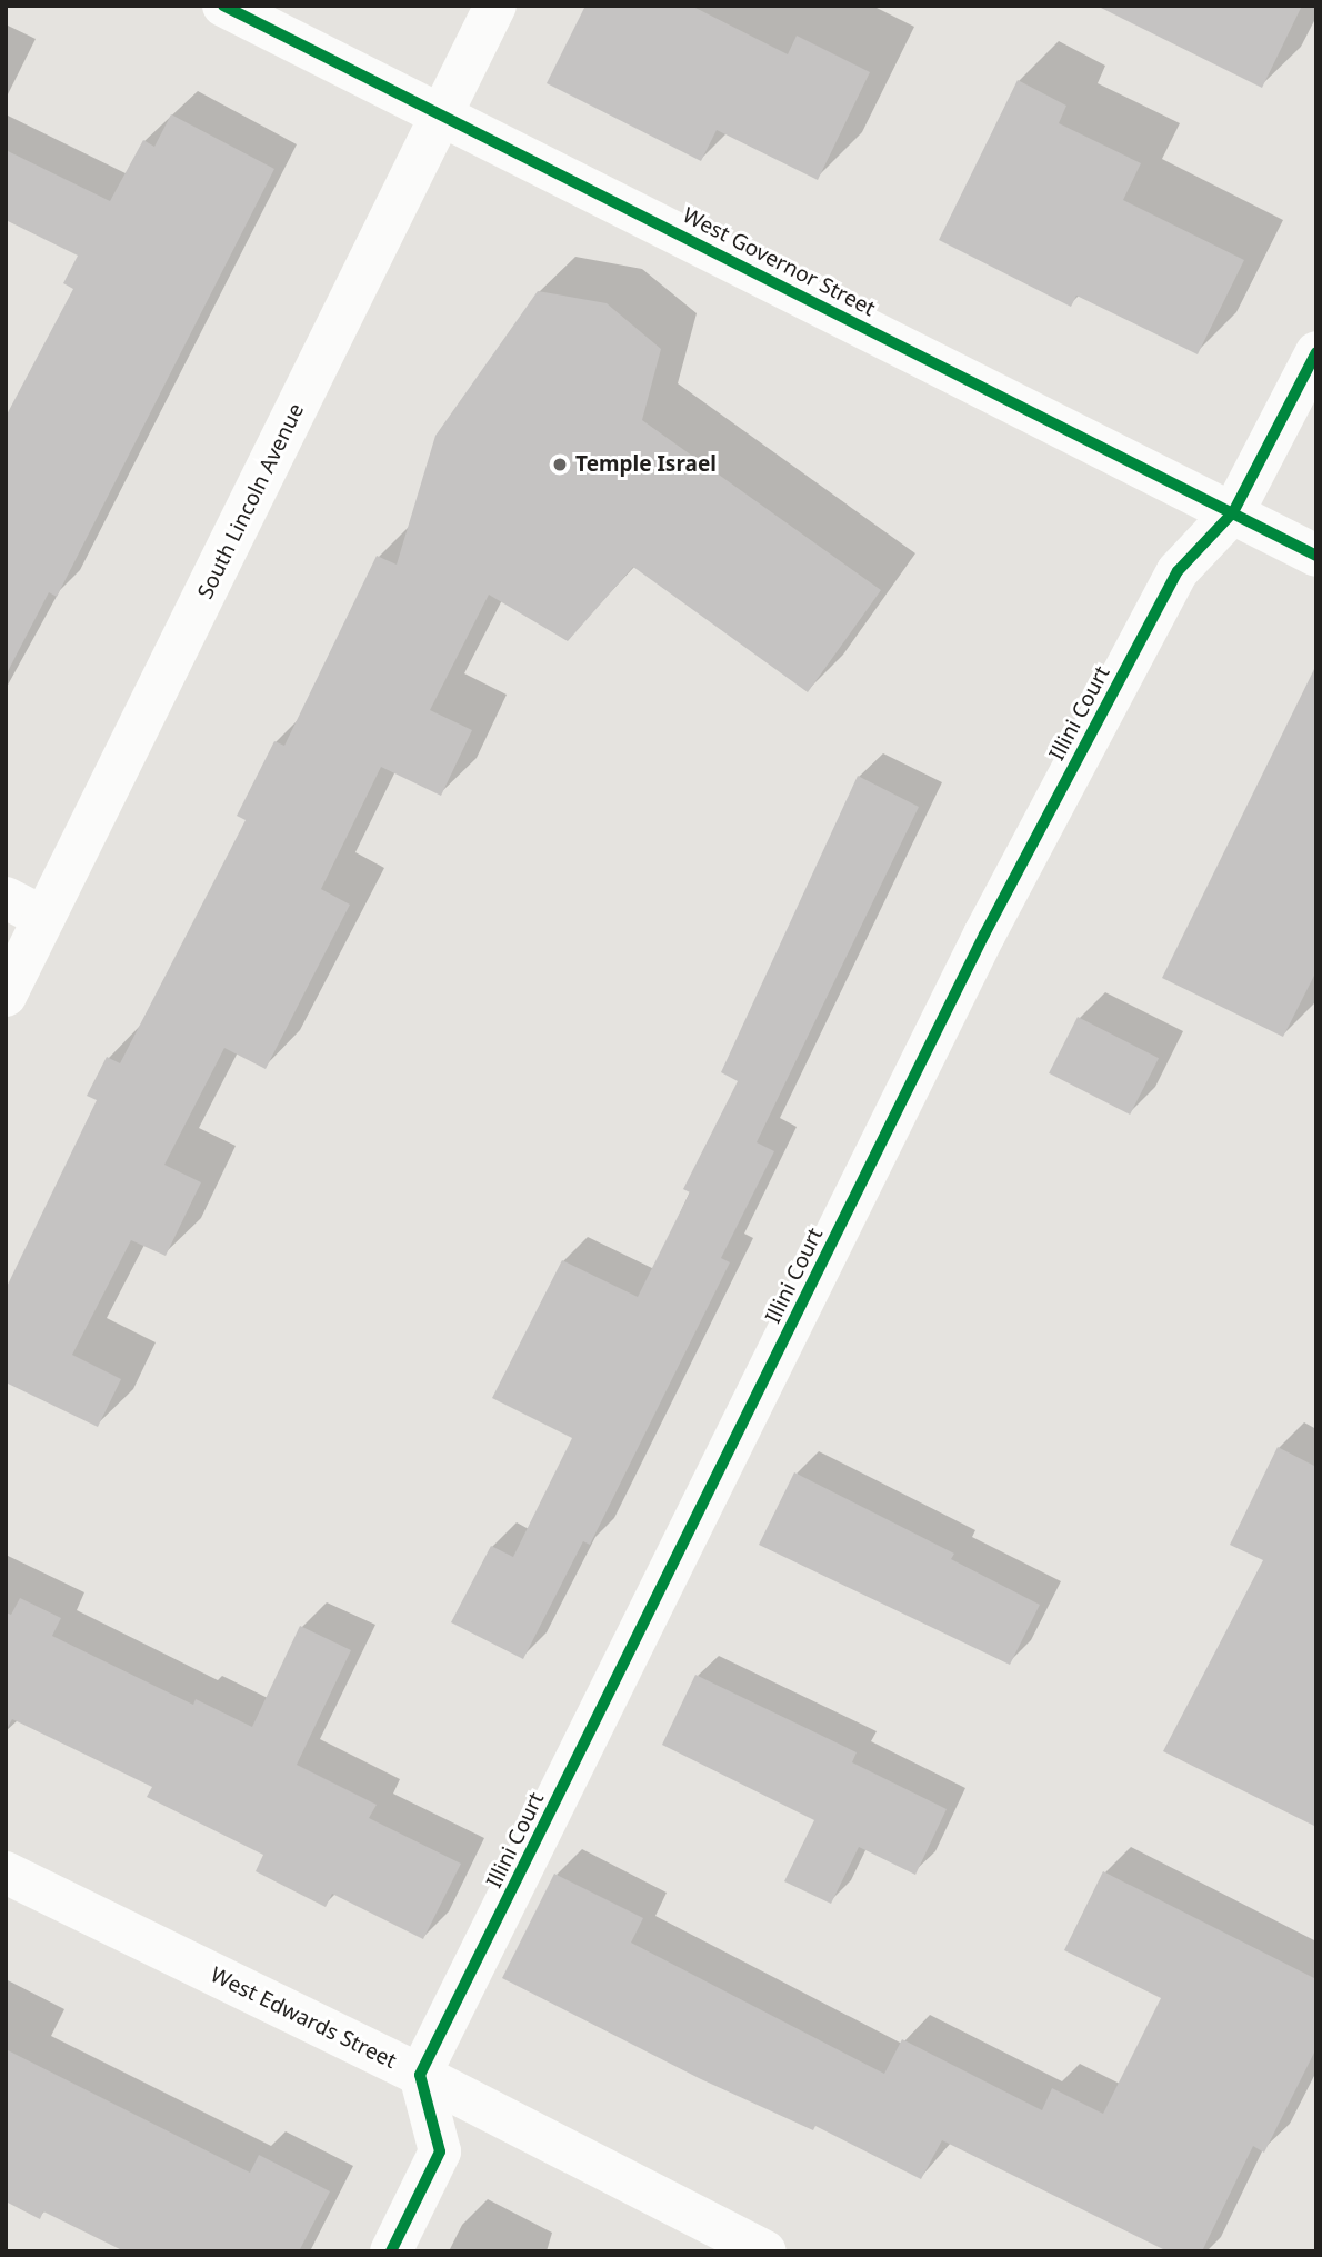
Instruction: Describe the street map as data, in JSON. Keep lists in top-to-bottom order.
{
  "streets": {
    "street": [
      "West Governor Street",
      "South Lincoln Avenue",
      "Illini Court",
      "West Edwards Street"
    ]
  },
  "crossings": [
    ["West Governor Street", "South Lincoln Avenue"],
    ["West Governor Street", "Illini Court"],
    ["Illini Court", "West Edwards Street"]
  ],
  "places": ["Temple Israel"]
}
